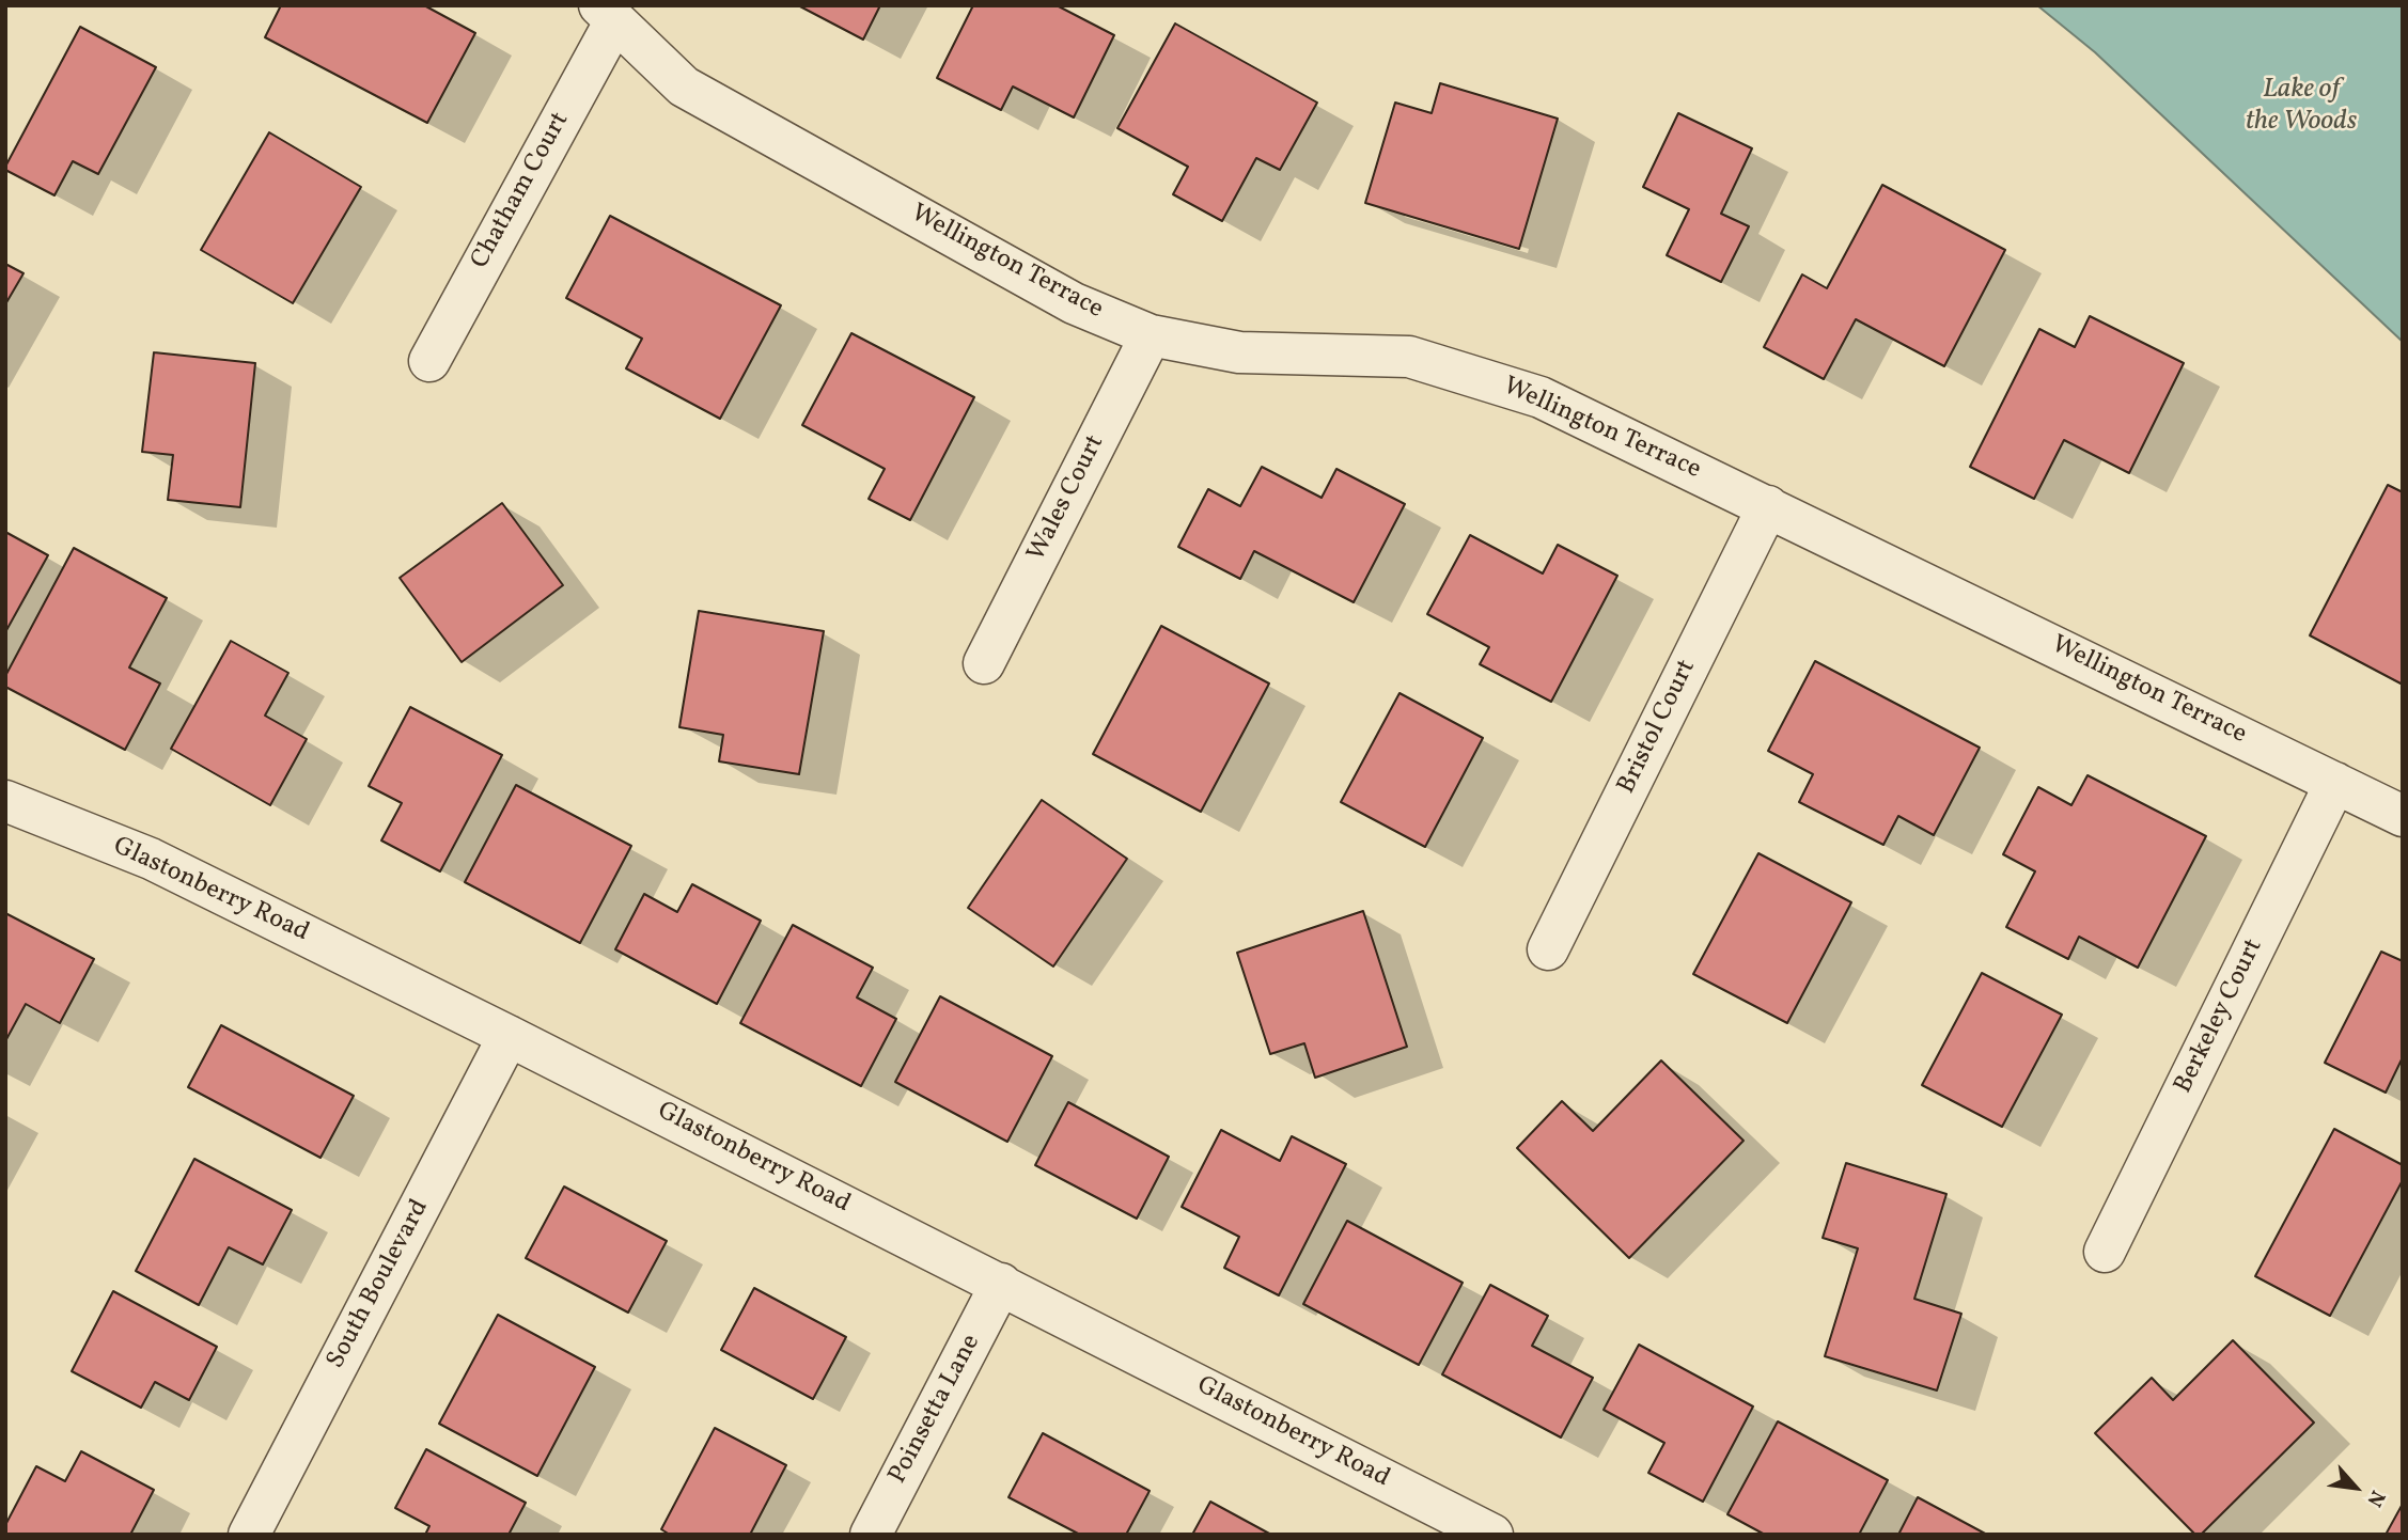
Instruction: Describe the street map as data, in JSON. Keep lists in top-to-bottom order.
{
  "streets": {
    "street": [
      "Chatham Court",
      "Wellington Terrace",
      "Wales Court",
      "Bristol Court",
      "Glastonberry Road",
      "Berkeley Court",
      "South Boulevard",
      "Poinsetta Lane"
    ]
  },
  "crossings": [
    ["Chatham Court", "Wellington Terrace"],
    ["Wellington Terrace", "Wales Court"],
    ["Wellington Terrace", "Bristol Court"],
    ["Wellington Terrace", "Berkeley Court"],
    ["Glastonberry Road", "South Boulevard"],
    ["Glastonberry Road", "Poinsetta Lane"]
  ],
  "water": ["Lake of the Woods"],
  "north": "bottom right"
}
